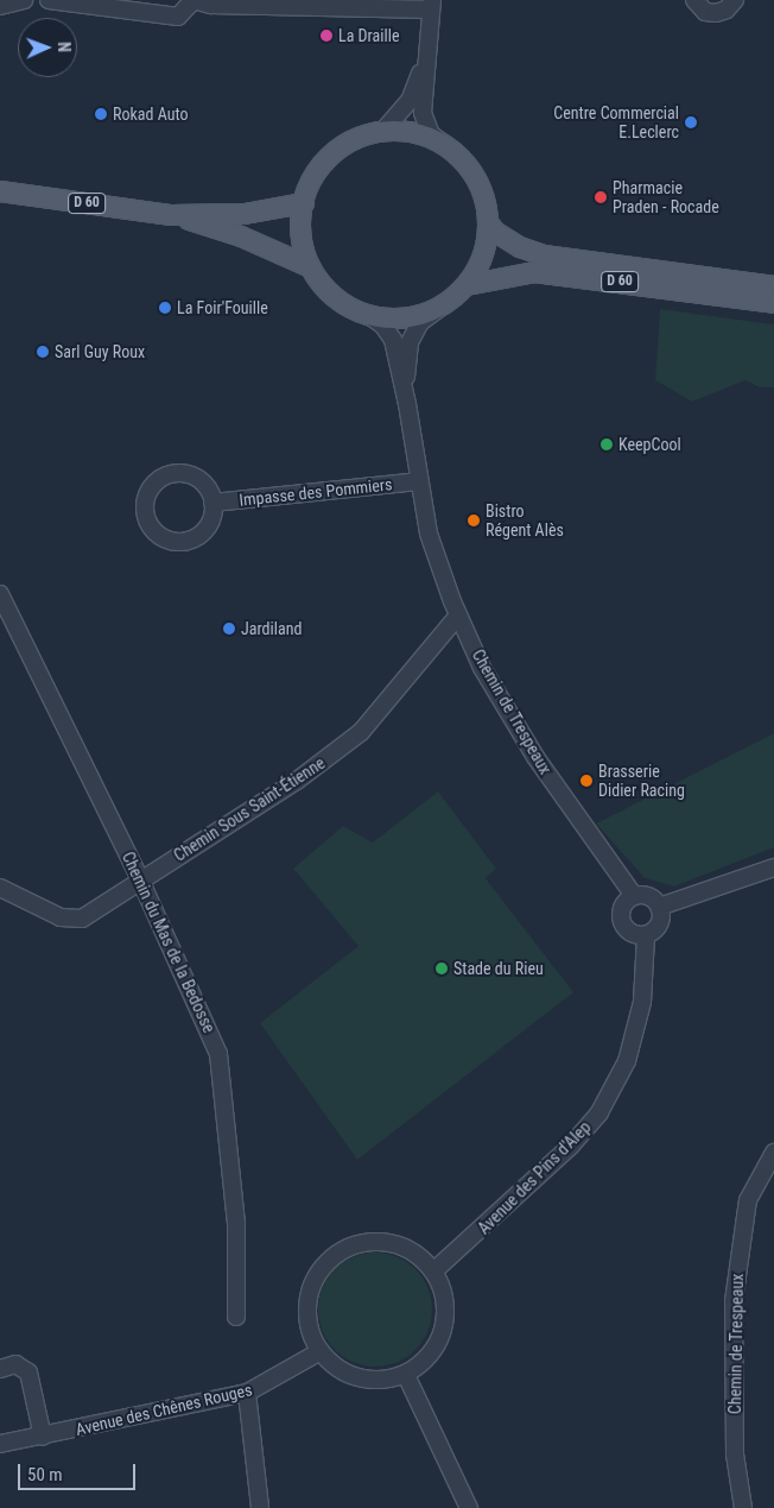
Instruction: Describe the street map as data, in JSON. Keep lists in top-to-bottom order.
{
  "streets": {
    "main road": ["D 60"],
    "street": [
      "Impasse des Pommiers",
      "Chemin de Trespeaux",
      "Chemin Sous Saint-Étienne",
      "Chemin du Mas de la Bedosse",
      "Avenue des Pins d'Alep",
      "Avenue des Chênes Rouges"
    ]
  },
  "crossings": [
    ["D 60", "Chemin de Trespeaux"],
    ["Impasse des Pommiers", "Chemin de Trespeaux"],
    ["Chemin de Trespeaux", "Chemin Sous Saint-Étienne"],
    ["Chemin de Trespeaux", "Avenue des Pins d'Alep"],
    ["Chemin Sous Saint-Étienne", "Chemin du Mas de la Bedosse"],
    ["Avenue des Pins d'Alep", "Avenue des Chênes Rouges"]
  ],
  "places": [
    "La Draille",
    "Rokad Auto",
    "Centre Commercial E.Leclerc",
    "Pharmacie Praden - Rocade",
    "La Foir'Fouille",
    "Sarl Guy Roux",
    "KeepCool",
    "Bistro Régent Alès",
    "Jardiland",
    "Brasserie Didier Racing",
    "Stade du Rieu"
  ],
  "scale_bar": "50 m",
  "north": "right"
}
